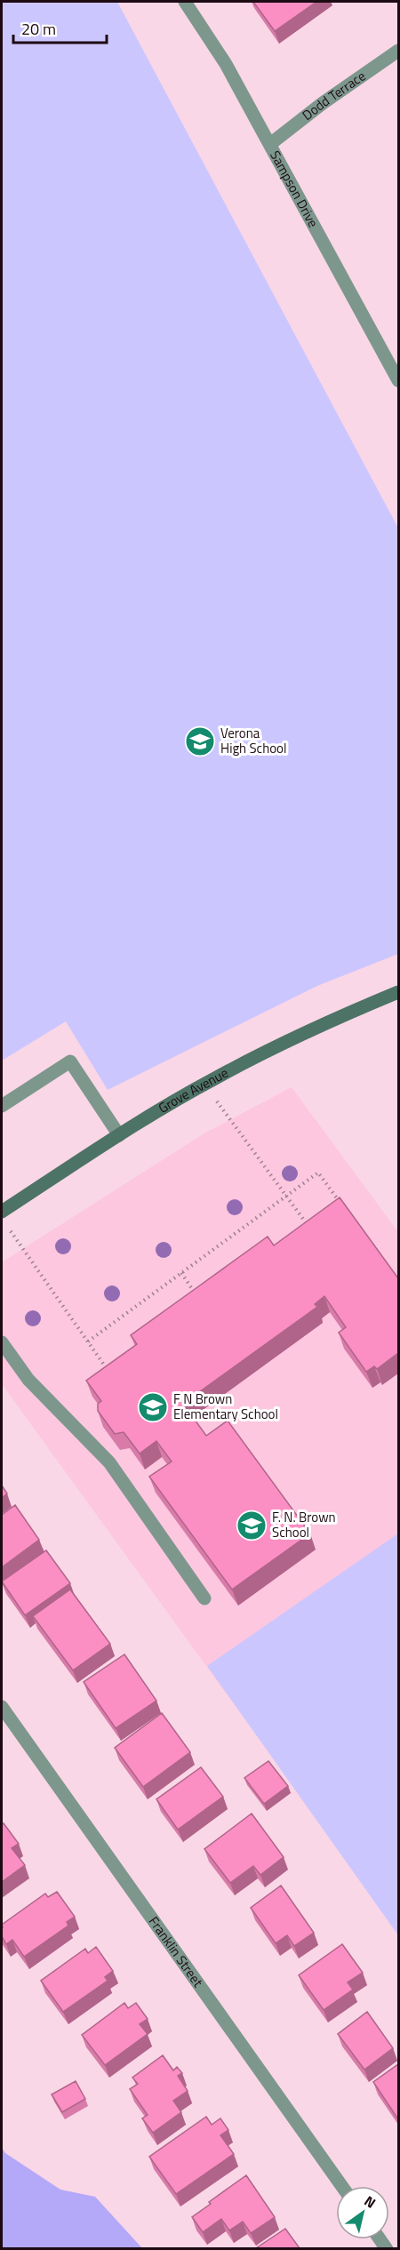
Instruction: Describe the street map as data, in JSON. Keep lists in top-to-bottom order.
{
  "streets": {
    "street": [
      "Dodd Terrace",
      "Sampson Drive",
      "Grove Avenue",
      "Franklin Street"
    ]
  },
  "crossings": [
    ["Dodd Terrace", "Sampson Drive"]
  ],
  "places": {
    "school or university": ["Verona High School", "F N Brown Elementary School", "F. N. Brown School"]
  },
  "scale_bar": "20 m",
  "north": "top right"
}
